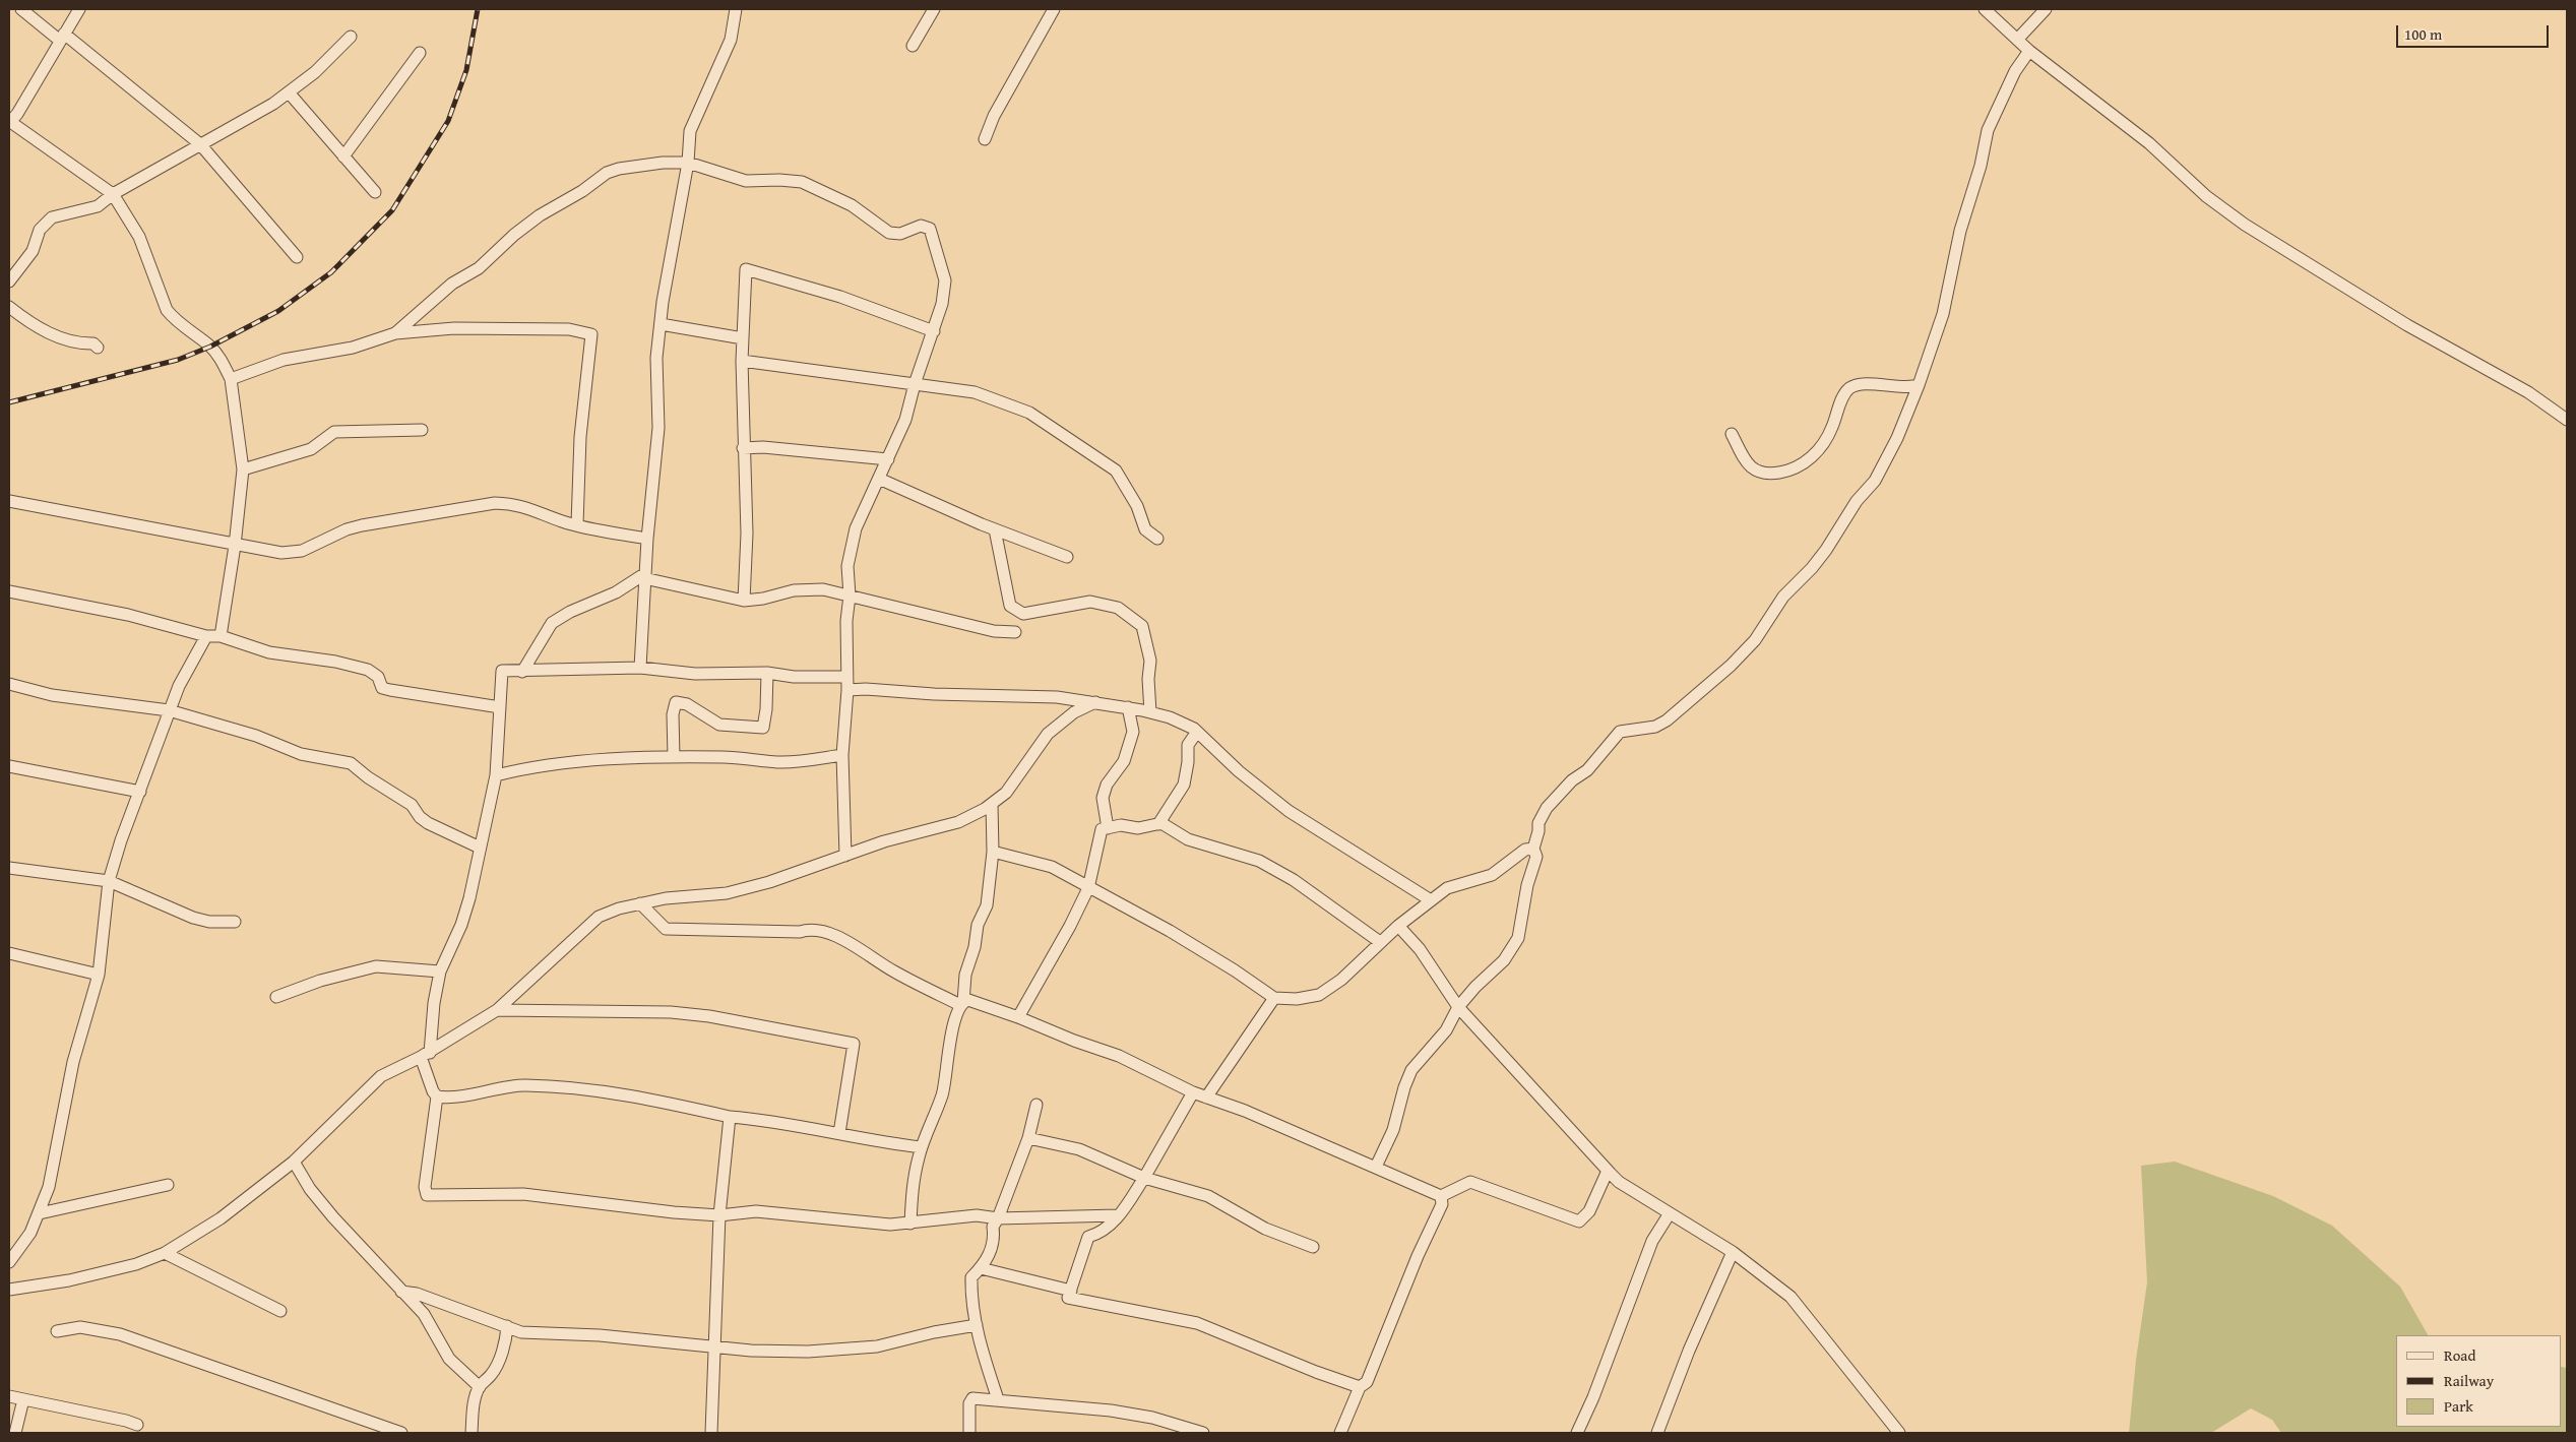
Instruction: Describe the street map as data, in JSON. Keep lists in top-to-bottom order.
{
  "legend": ["Road", "Railway", "Park"],
  "scale_bar": "100 m"
}
